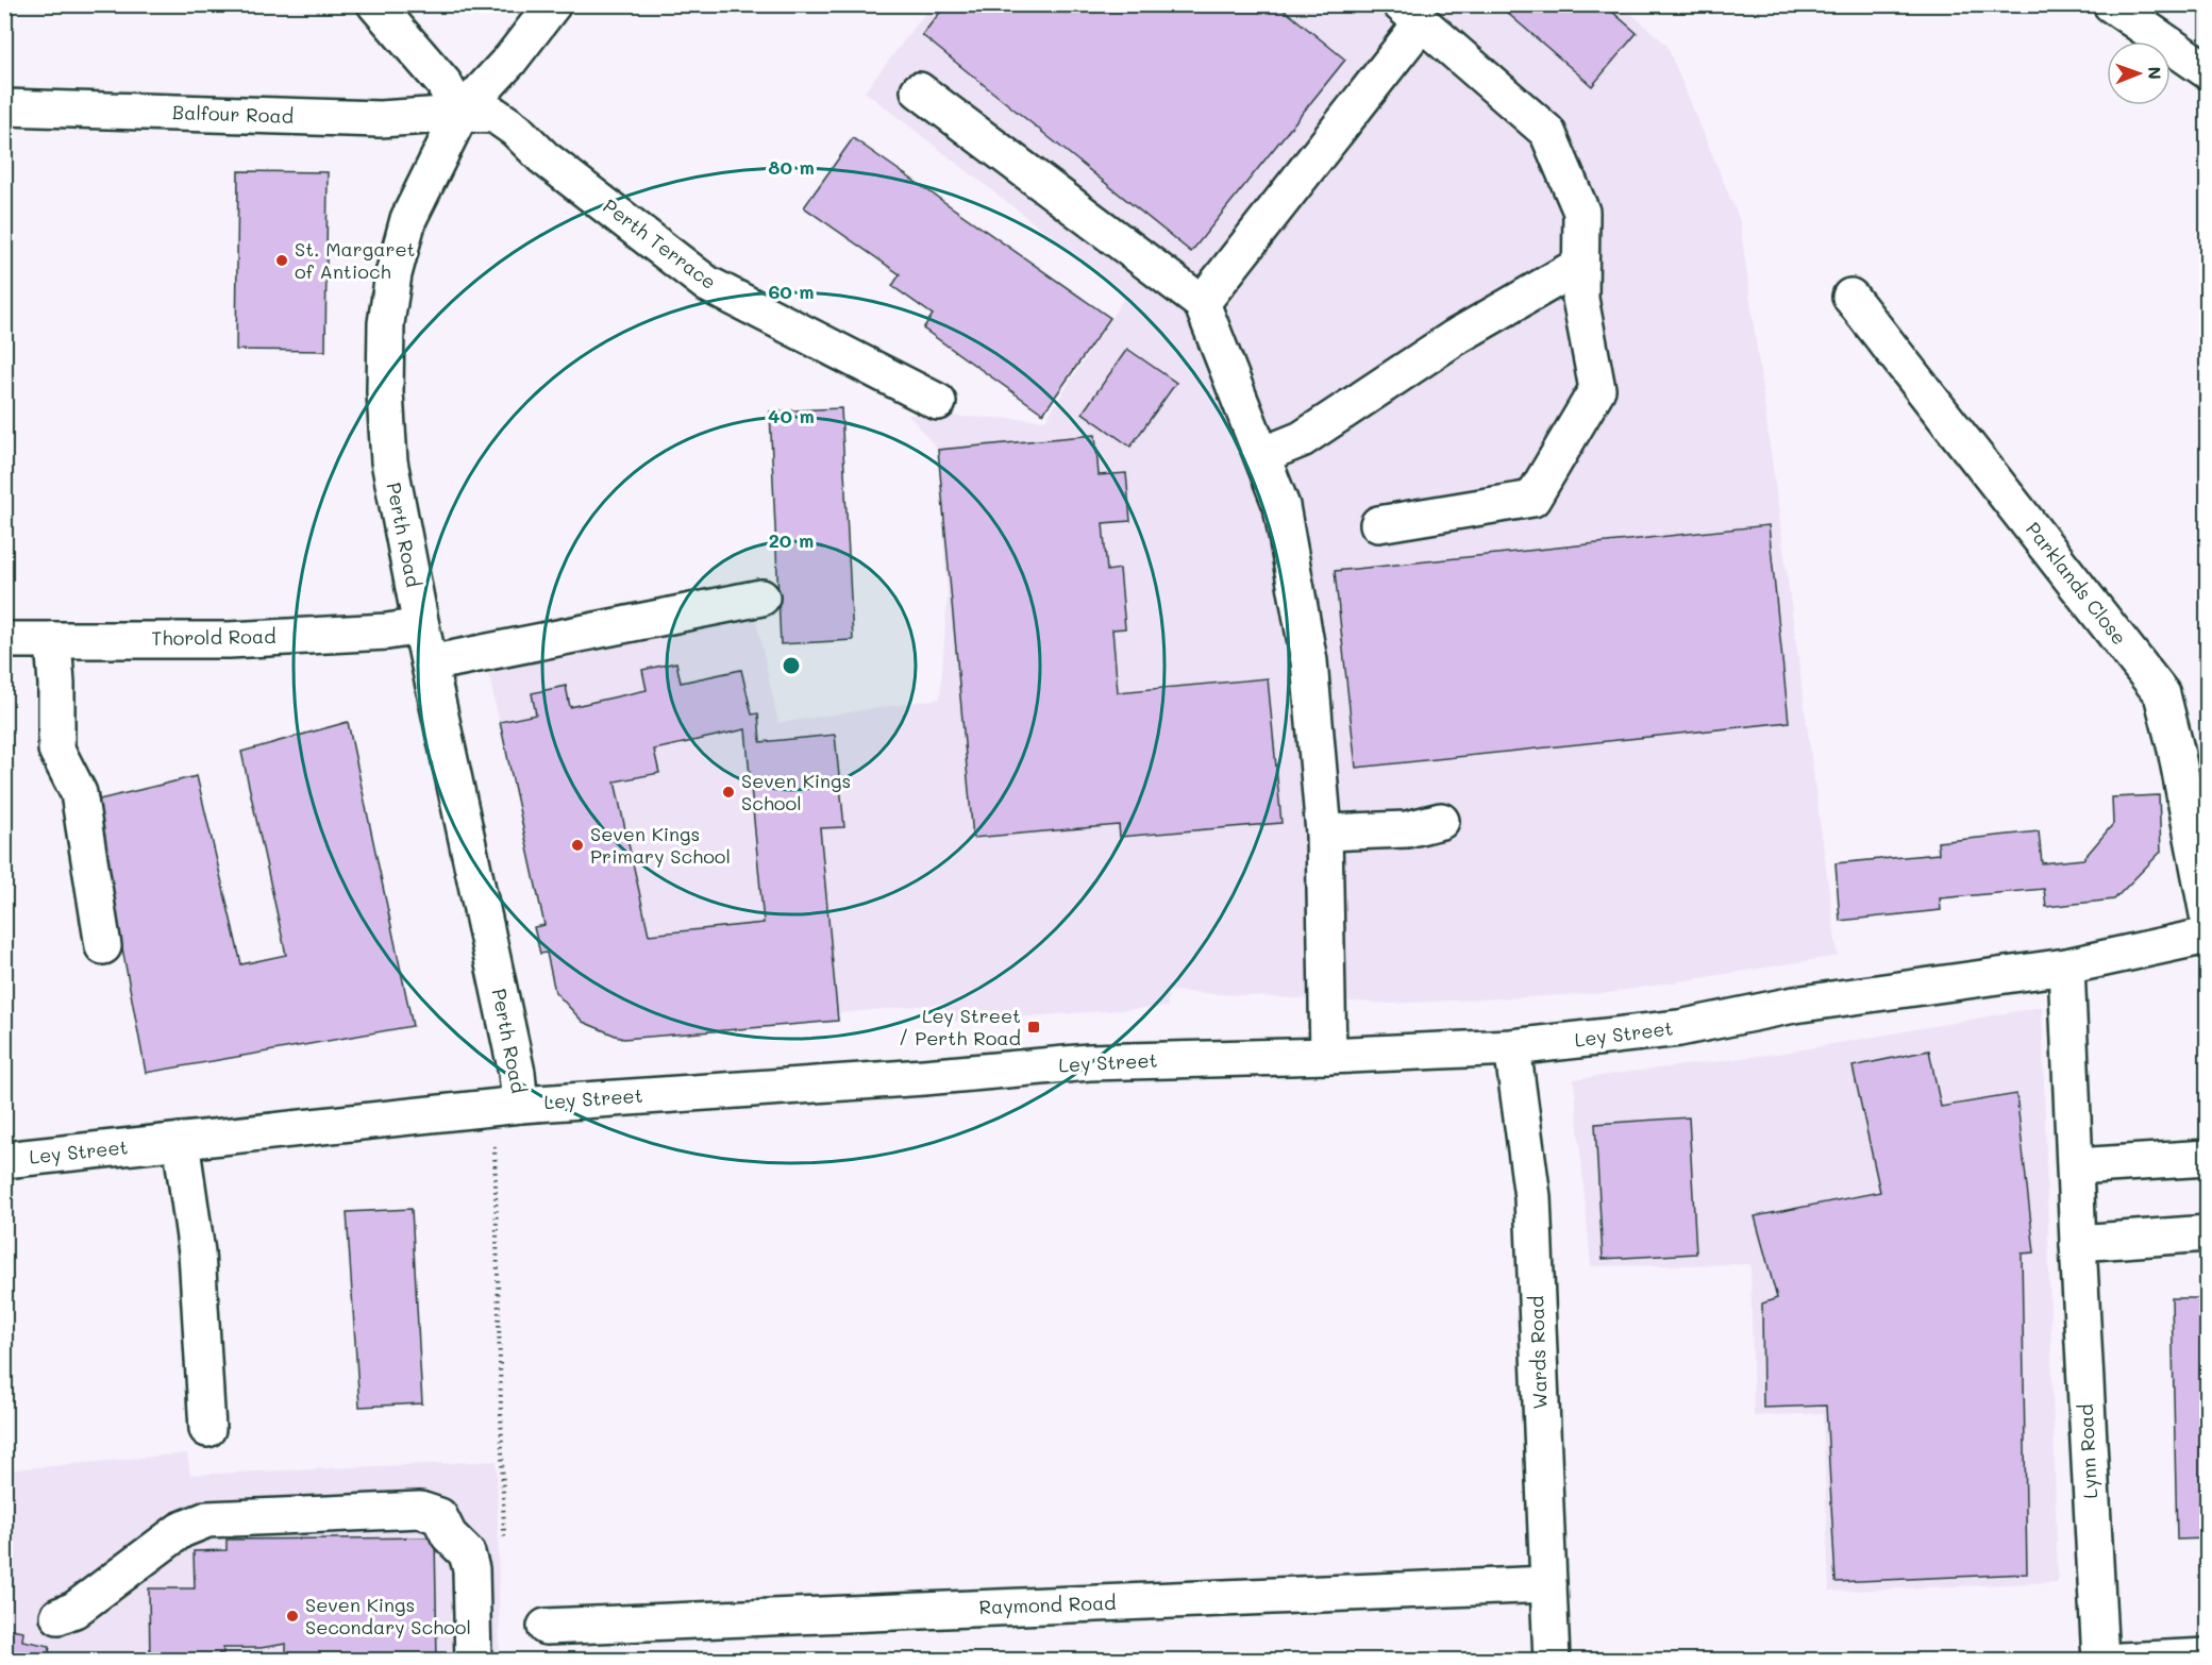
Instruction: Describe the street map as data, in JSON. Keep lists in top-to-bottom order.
{
  "streets": {
    "street": [
      "Balfour Road",
      "Perth Terrace",
      "Perth Road",
      "Parklands Close",
      "Thorold Road",
      "Ley Street",
      "Wards Road",
      "Lynn Road",
      "Raymond Road"
    ]
  },
  "crossings": [
    ["Balfour Road", "Perth Terrace"],
    ["Balfour Road", "Perth Road"],
    ["Perth Terrace", "Perth Road"],
    ["Perth Road", "Thorold Road"],
    ["Perth Road", "Ley Street"],
    ["Ley Street", "Wards Road"],
    ["Ley Street", "Lynn Road"],
    ["Wards Road", "Raymond Road"]
  ],
  "places": {
    "other": [
      "St. Margaret of Antioch",
      "Seven Kings School",
      "Seven Kings Primary School",
      "Seven Kings Secondary School"
    ],
    "transit": ["Ley Street / Perth Road"]
  },
  "north": "right",
  "rings": [
    "80 m",
    "60 m",
    "40 m",
    "20 m"
  ]
}
